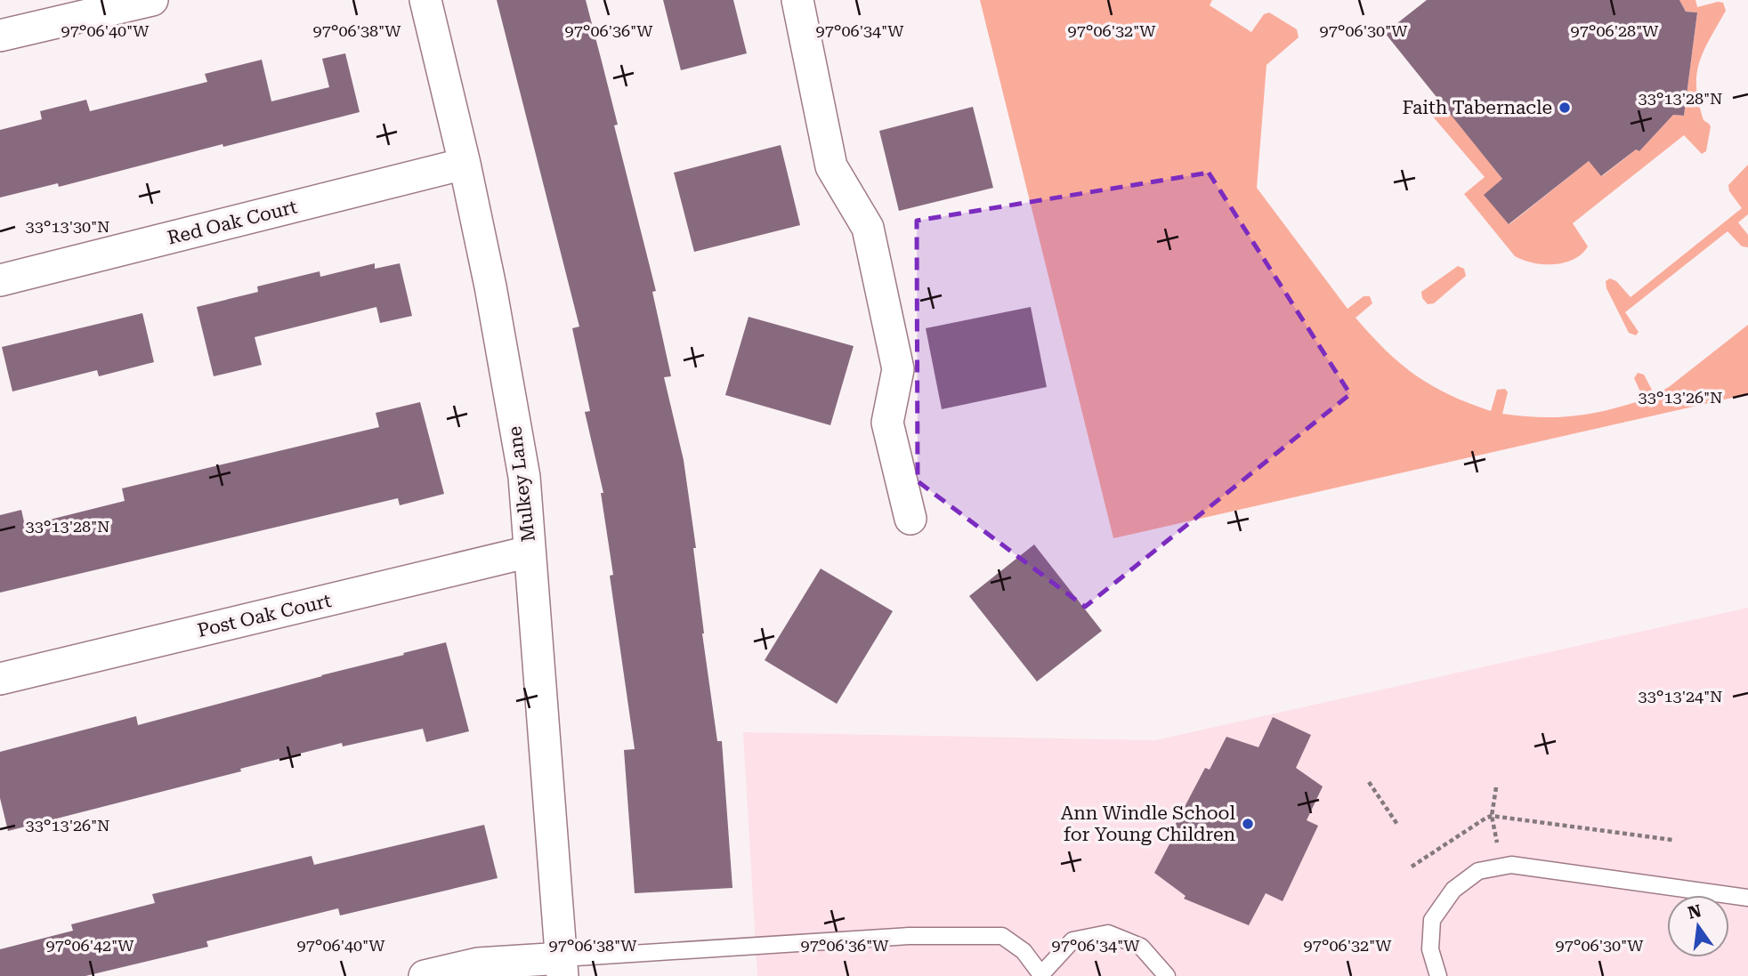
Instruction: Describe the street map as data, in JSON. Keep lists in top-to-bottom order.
{
  "streets": {
    "street": ["Red Oak Court", "Mulkey Lane", "Post Oak Court"]
  },
  "crossings": [
    ["Red Oak Court", "Mulkey Lane"],
    ["Mulkey Lane", "Post Oak Court"]
  ],
  "places": ["Faith Tabernacle", "Ann Windle School for Young Children"],
  "north": "top",
  "coordinates": [
    "97°06'36\"W",
    "97°06'34\"W",
    "97°06'32\"W",
    "97°06'30\"W",
    "97°06'40\"W",
    "97°06'38\"W",
    "97°06'28\"W",
    "33°13'28\"N",
    "33°13'30\"N",
    "33°13'26\"N",
    "33°13'24\"N",
    "97°06'42\"W"
  ]
}
